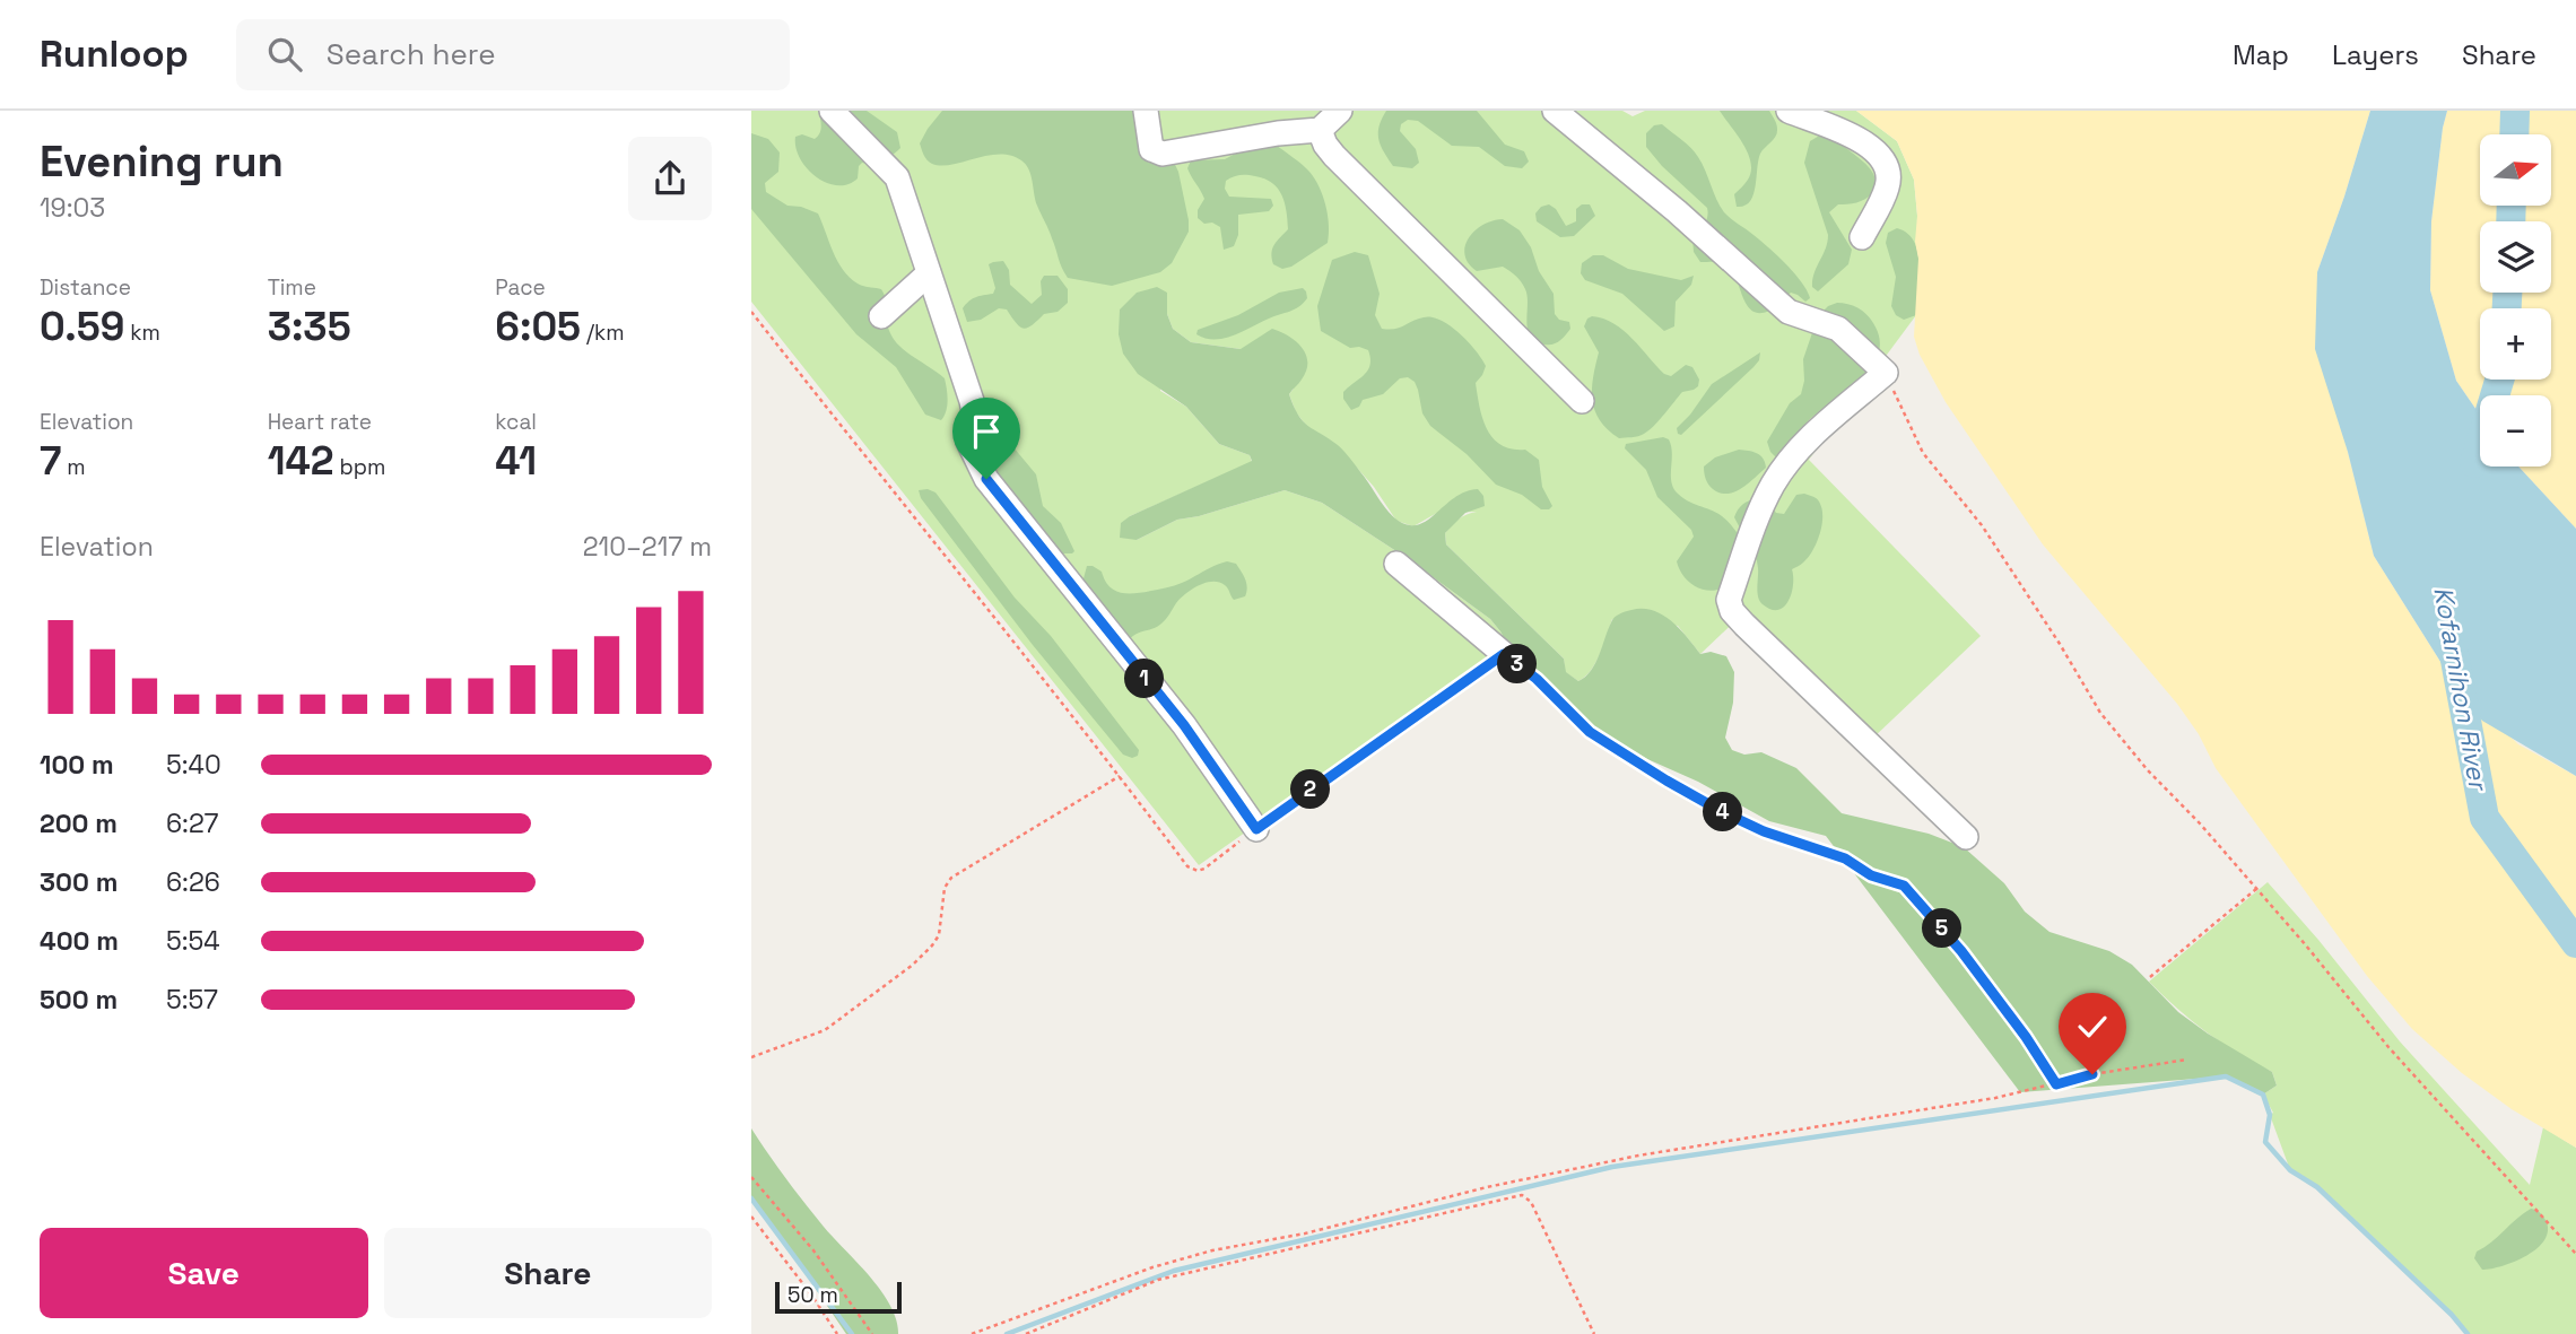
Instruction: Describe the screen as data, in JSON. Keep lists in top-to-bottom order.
{
  "water": ["Kofarnihon River"],
  "scale_bar": "50 m",
  "north": "right",
  "page": {
    "header": "Runloop",
    "search": "Search here",
    "nav": ["Map", "Layers", "Share"],
    "heading": ["Evening run", "19:03"],
    "map_buttons": ["+", "−"],
    "stats": [
      ["Distance", "0.59 km"],
      ["Time", "3:35"],
      ["Pace", "6:05 /km"],
      ["Elevation", "7 m"],
      ["Heart rate", "142 bpm"],
      ["kcal", "41"]
    ],
    "chart": ["Elevation", "210–217 m"],
    "pins": [
      "3",
      "1",
      "2",
      "4",
      "5"
    ],
    "list": [
      {
        "name": "100 m",
        "note": "5:40"
      },
      {
        "name": "200 m",
        "note": "6:27"
      },
      {
        "name": "300 m",
        "note": "6:26"
      },
      {
        "name": "400 m",
        "note": "5:54"
      },
      {
        "name": "500 m",
        "note": "5:57"
      }
    ],
    "buttons": ["Save", "Share"],
    "scale": "50 m"
  }
}
